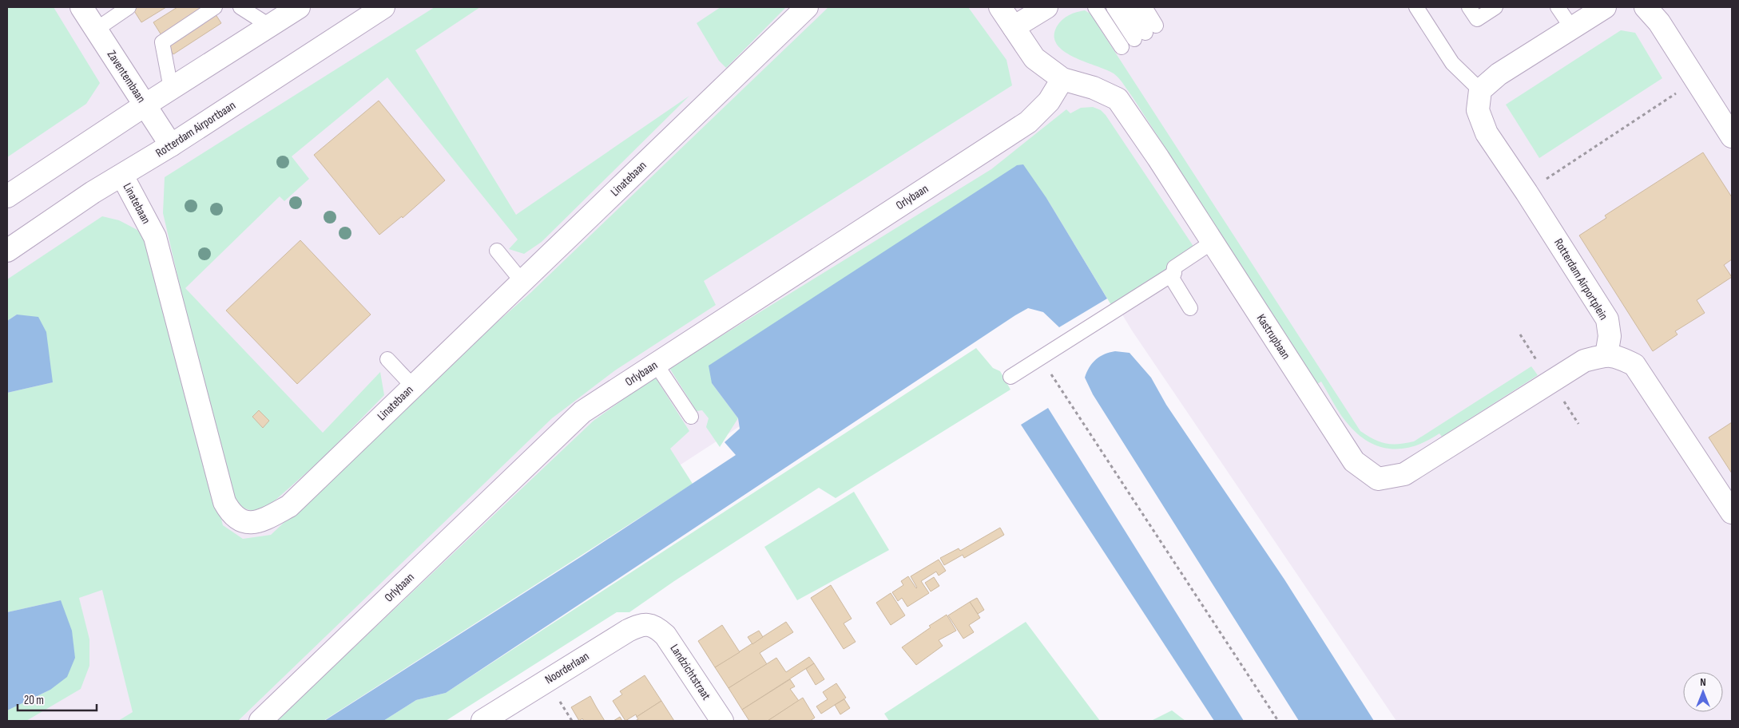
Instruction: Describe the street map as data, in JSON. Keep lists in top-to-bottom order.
{
  "streets": {
    "street": [
      "Zaventembaan",
      "Rotterdam Airportbaan",
      "Linatebaan",
      "Orlybaan",
      "Rotterdam Airportplein",
      "Kastrupbaan",
      "Noorderlaan",
      "Landzichtstraat"
    ]
  },
  "crossings": [
    ["Zaventembaan", "Rotterdam Airportbaan"],
    ["Rotterdam Airportbaan", "Linatebaan"],
    ["Orlybaan", "Kastrupbaan"],
    ["Rotterdam Airportplein", "Kastrupbaan"],
    ["Noorderlaan", "Landzichtstraat"]
  ],
  "scale_bar": "20 m",
  "north": "top"
}
